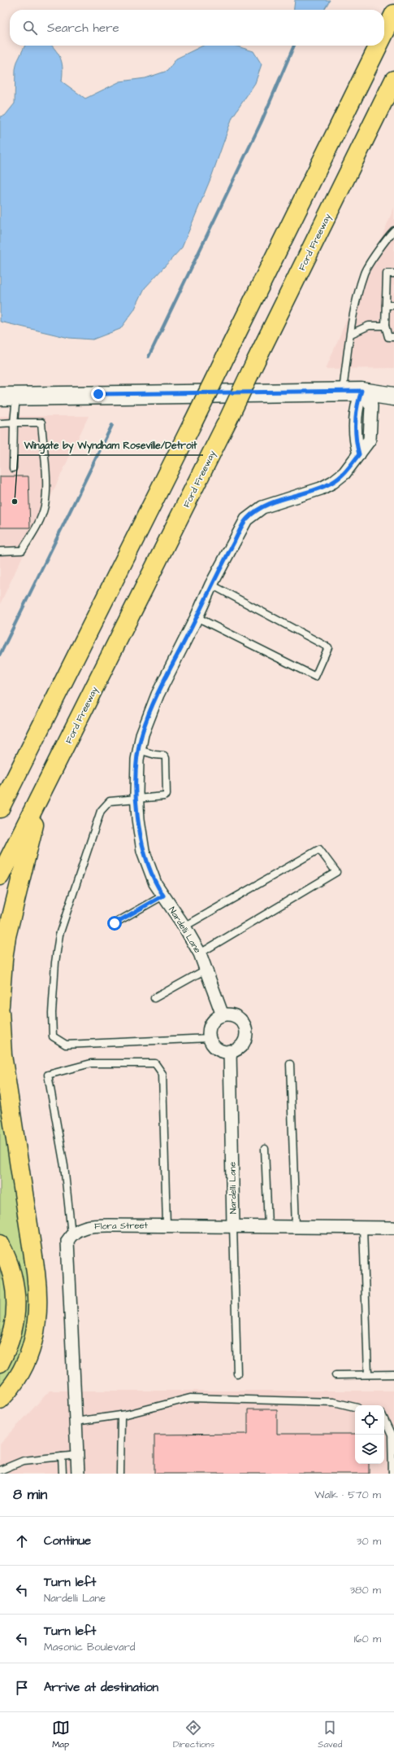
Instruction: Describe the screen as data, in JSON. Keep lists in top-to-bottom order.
{
  "streets": {
    "highway": ["Ford Freeway"],
    "street": ["Nardelli Lane", "Flora Street"]
  },
  "crossings": [
    ["Nardelli Lane", "Flora Street"]
  ],
  "places": ["Wingate by Wyndham Roseville/Detroit"],
  "page": {
    "search": "Search here",
    "heading": ["8 min", "Walk · 570 m"],
    "list": [
      ["Continue", "30 m"],
      ["Turn left", "Nardelli Lane", "380 m"],
      ["Turn left", "Masonic Boulevard", "160 m"],
      "Arrive at destination"
    ],
    "nav": ["Map", "Directions", "Saved"]
  }
}
